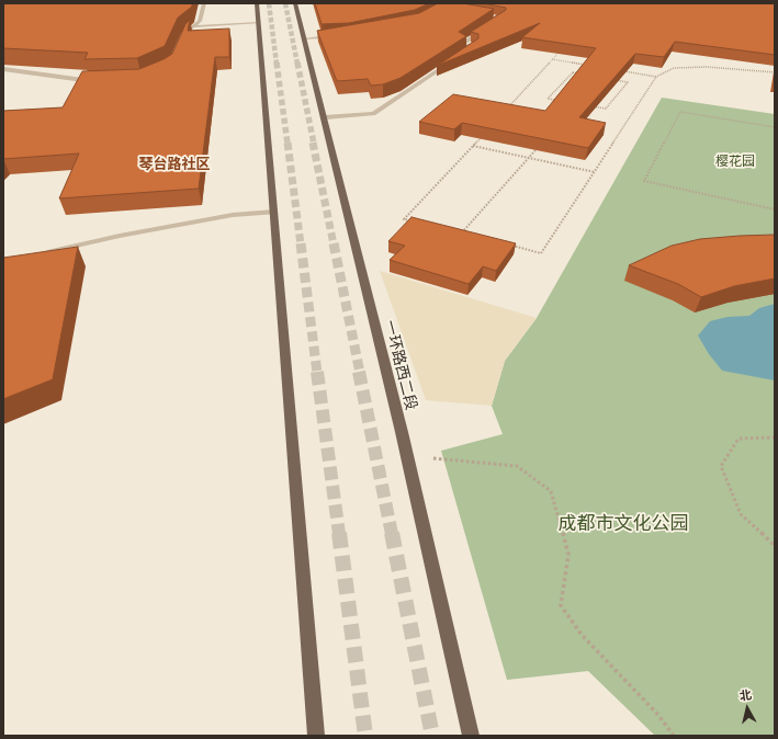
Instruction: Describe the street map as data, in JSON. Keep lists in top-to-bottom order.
{
  "streets": {
    "main road": ["一环路西二段"]
  },
  "districts": ["琴台路社区"],
  "parks": ["樱花园", "成都市文化公园"],
  "north": "top"
}
